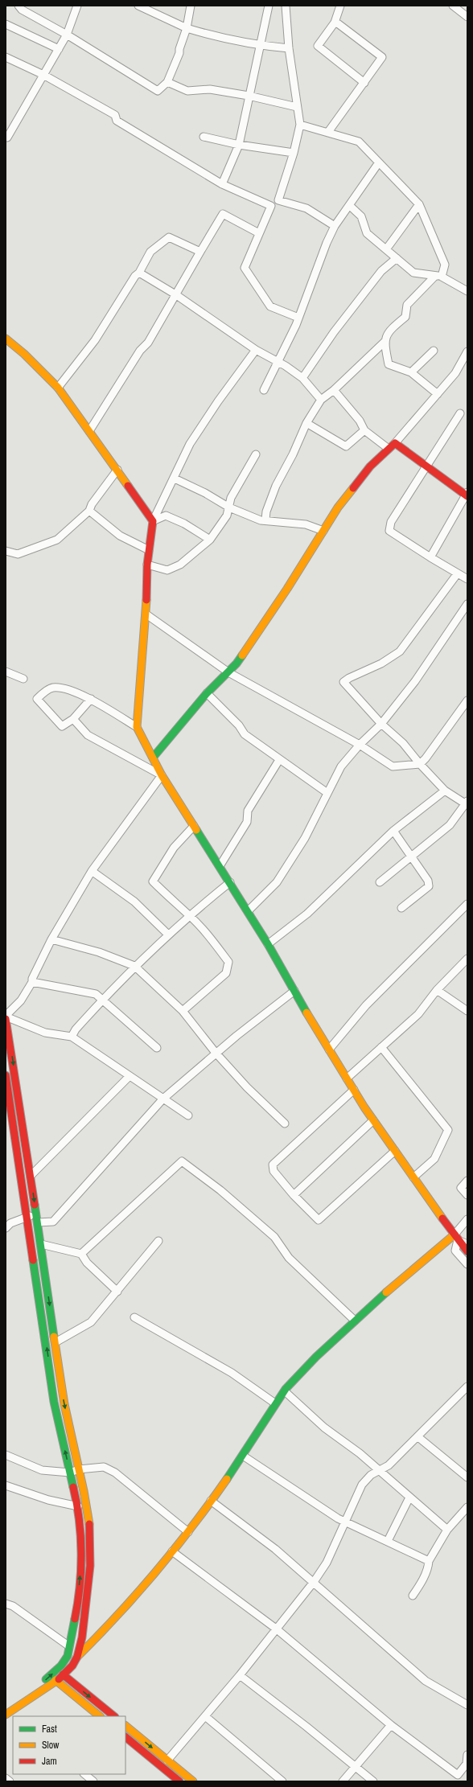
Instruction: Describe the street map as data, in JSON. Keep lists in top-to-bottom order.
{
  "legend": ["Fast", "Slow", "Jam"]
}
